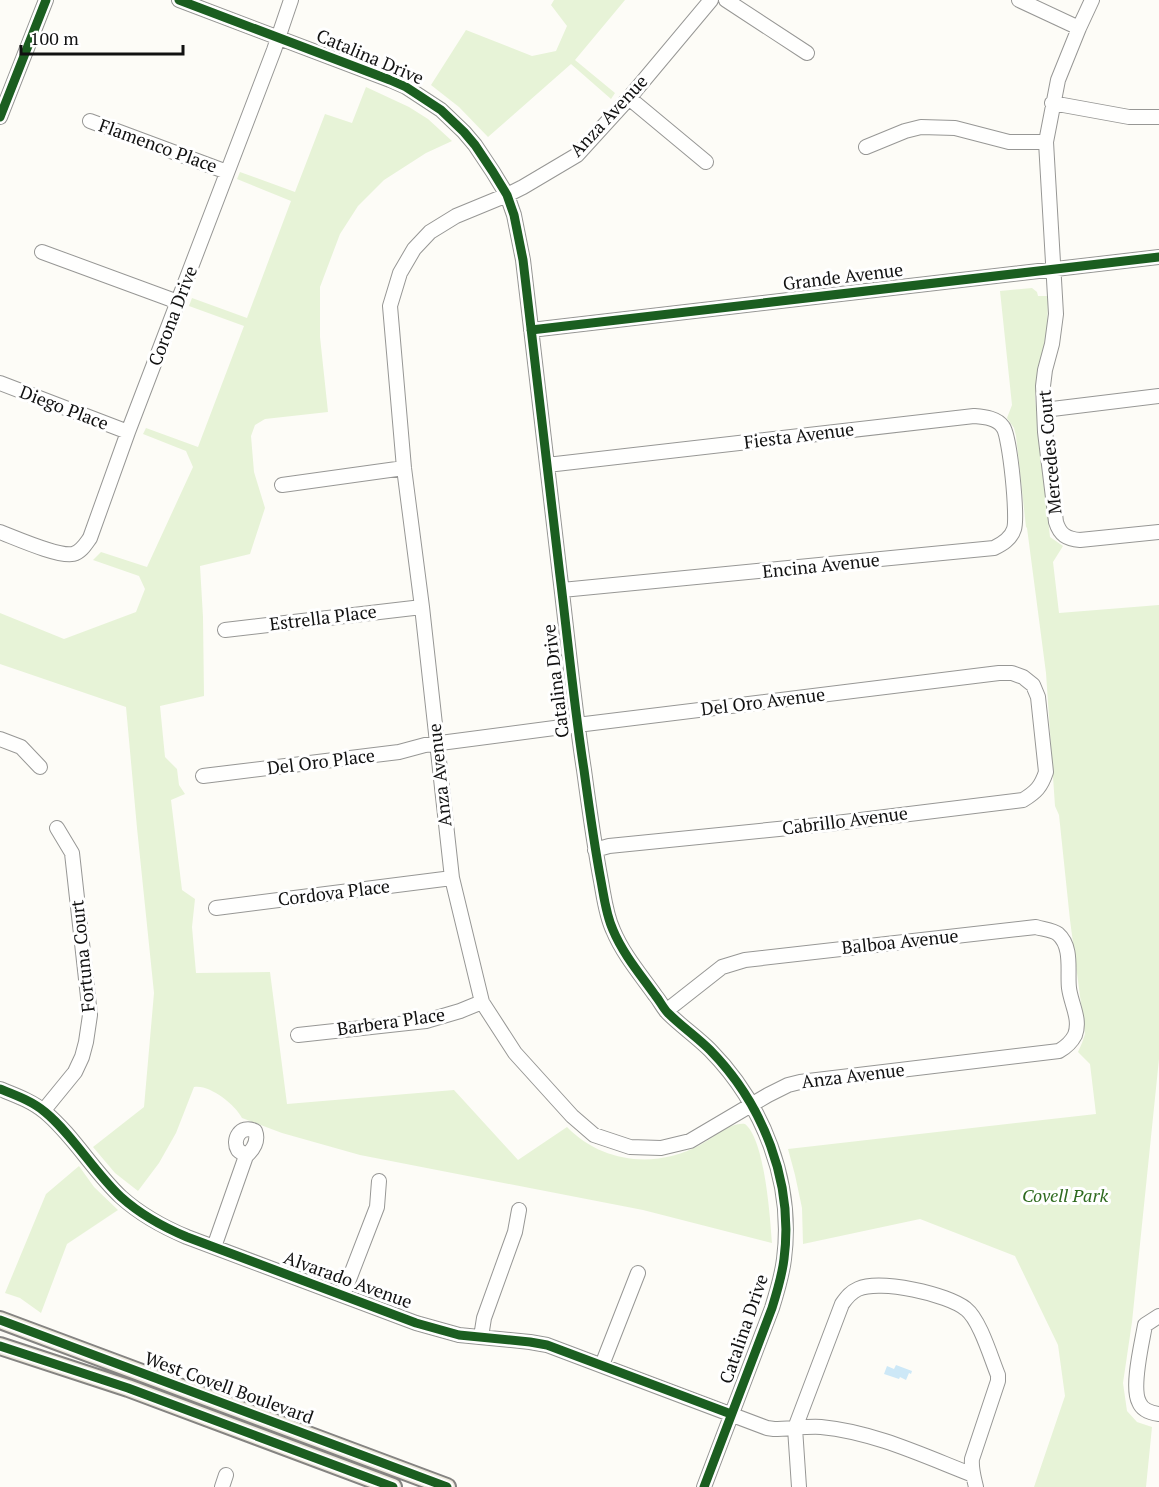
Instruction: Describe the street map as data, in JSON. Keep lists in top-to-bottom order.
{
  "streets": {
    "main road": ["West Covell Boulevard"],
    "street": [
      "Catalina Drive",
      "Anza Avenue",
      "Flamenco Place",
      "Grande Avenue",
      "Corona Drive",
      "Diego Place",
      "Fiesta Avenue",
      "Mercedes Court",
      "Encina Avenue",
      "Estrella Place",
      "Del Oro Avenue",
      "Del Oro Place",
      "Cabrillo Avenue",
      "Cordova Place",
      "Balboa Avenue",
      "Fortuna Court",
      "Barbera Place",
      "Alvarado Avenue"
    ]
  },
  "crossings": [
    ["Catalina Drive", "Anza Avenue"],
    ["Catalina Drive", "Grande Avenue"],
    ["Catalina Drive", "Corona Drive"],
    ["Catalina Drive", "Fiesta Avenue"],
    ["Catalina Drive", "Encina Avenue"],
    ["Catalina Drive", "Del Oro Avenue"],
    ["Catalina Drive", "Cabrillo Avenue"],
    ["Catalina Drive", "Balboa Avenue"],
    ["Catalina Drive", "Alvarado Avenue"],
    ["Anza Avenue", "Estrella Place"],
    ["Anza Avenue", "Del Oro Avenue"],
    ["Anza Avenue", "Del Oro Place"],
    ["Anza Avenue", "Cordova Place"],
    ["Anza Avenue", "Balboa Avenue"],
    ["Anza Avenue", "Barbera Place"],
    ["Flamenco Place", "Corona Drive"],
    ["Grande Avenue", "Mercedes Court"],
    ["Corona Drive", "Diego Place"],
    ["Fiesta Avenue", "Encina Avenue"],
    ["Del Oro Avenue", "Del Oro Place"],
    ["Del Oro Avenue", "Cabrillo Avenue"],
    ["Fortuna Court", "Alvarado Avenue"]
  ],
  "parks": ["Covell Park"],
  "scale_bar": "100 m"
}
